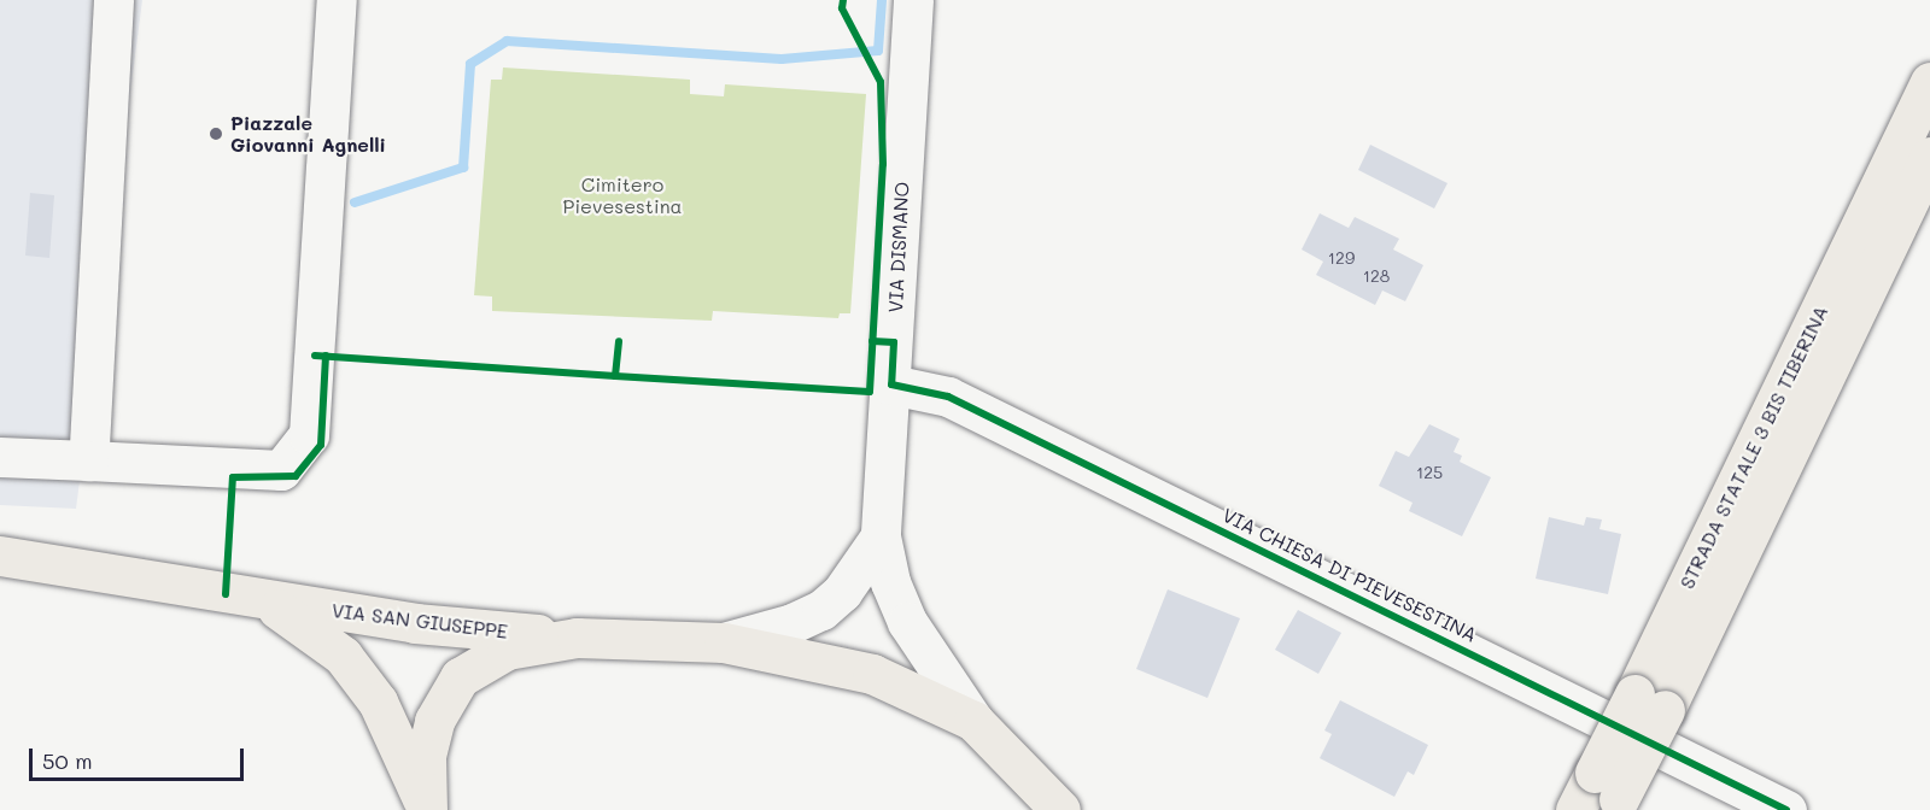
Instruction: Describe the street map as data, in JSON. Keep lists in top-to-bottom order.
{
  "streets": {
    "main road": ["STRADA STATALE 3 BIS TIBERINA", "VIA SAN GIUSEPPE"],
    "street": ["VIA DISMANO", "VIA CHIESA DI PIEVESESTINA"]
  },
  "crossings": [
    ["VIA DISMANO", "VIA CHIESA DI PIEVESESTINA"]
  ],
  "parks": ["Cimitero Pievesestina"],
  "places": ["Piazzale Giovanni Agnelli"],
  "house_numbers": ["129", "128", "125"],
  "scale_bar": "50 m"
}
